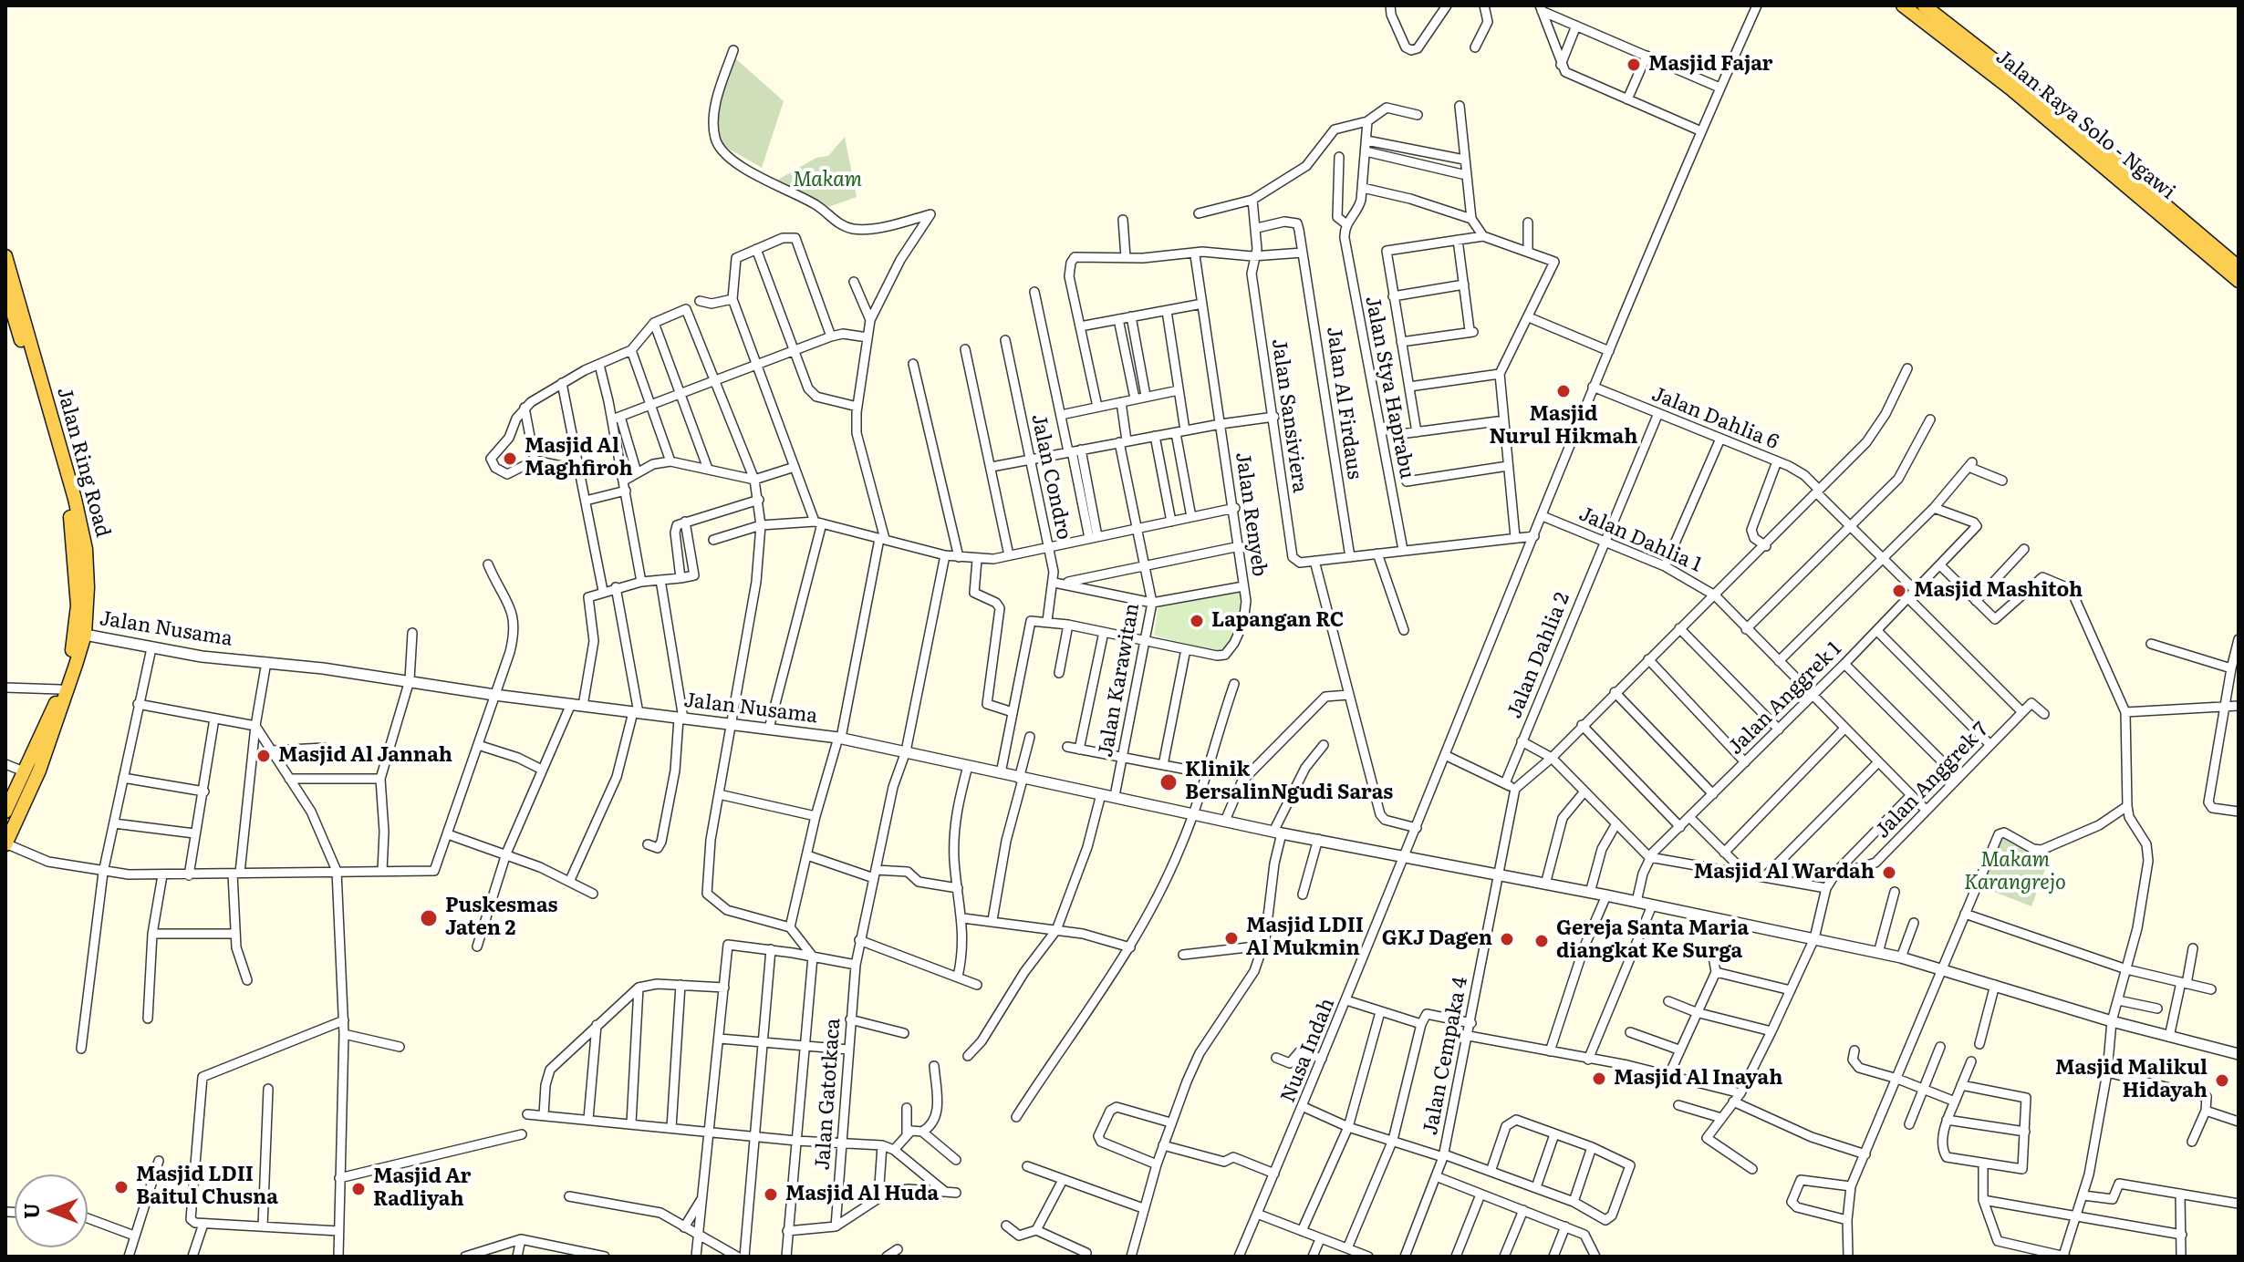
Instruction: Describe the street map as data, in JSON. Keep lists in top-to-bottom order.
{
  "streets": {
    "highway": ["Jalan Raya Solo - Ngawi", "Jalan Ring Road"],
    "street": [
      "Jalan Stya Haprabu",
      "Jalan Al Firdaus",
      "Jalan Sansiviera",
      "Jalan Dahlia 6",
      "Jalan Condro",
      "Jalan Renyeb",
      "Jalan Dahlia 1",
      "Jalan Nusama",
      "Jalan Dahlia 2",
      "Jalan Karawitan",
      "Jalan Anggrek 1",
      "Jalan Anggrek 7",
      "Nusa Indah",
      "Jalan Cempaka 4",
      "Jalan Gatotkaca"
    ]
  },
  "crossings": [
    ["Jalan Al Firdaus", "Jalan Sansiviera"],
    ["Jalan Dahlia 6", "Jalan Dahlia 2"],
    ["Jalan Dahlia 6", "Jalan Anggrek 1"],
    ["Jalan Dahlia 6", "Jalan Anggrek 7"],
    ["Jalan Dahlia 6", "Nusa Indah"],
    ["Jalan Ring Road", "Jalan Nusama"],
    ["Jalan Condro", "Jalan Renyeb"],
    ["Jalan Renyeb", "Jalan Karawitan"],
    ["Jalan Dahlia 1", "Jalan Dahlia 2"],
    ["Jalan Dahlia 1", "Jalan Anggrek 1"],
    ["Jalan Dahlia 1", "Jalan Anggrek 7"],
    ["Jalan Dahlia 1", "Nusa Indah"],
    ["Jalan Nusama", "Jalan Karawitan"],
    ["Jalan Nusama", "Jalan Anggrek 1"],
    ["Jalan Nusama", "Nusa Indah"],
    ["Jalan Nusama", "Jalan Cempaka 4"],
    ["Jalan Nusama", "Jalan Gatotkaca"]
  ],
  "parks": ["Makam", "Makam Karangrejo"],
  "places": [
    "Masjid Fajar",
    "Masjid Nurul Hikmah",
    "Masjid Al Maghfiroh",
    "Masjid Mashitoh",
    "Lapangan RC",
    "Masjid Al Jannah",
    "Klinik BersalinNgudi Saras",
    "Masjid Al Wardah",
    "Puskesmas Jaten 2",
    "Masjid LDII Al Mukmin",
    "GKJ Dagen",
    "Gereja Santa Maria diangkat Ke Surga",
    "Masjid Al Inayah",
    "Masjid Malikul Hidayah",
    "Masjid LDII Baitul Chusna",
    "Masjid Ar Radliyah",
    "Masjid Al Huda"
  ],
  "north": "left"
}
